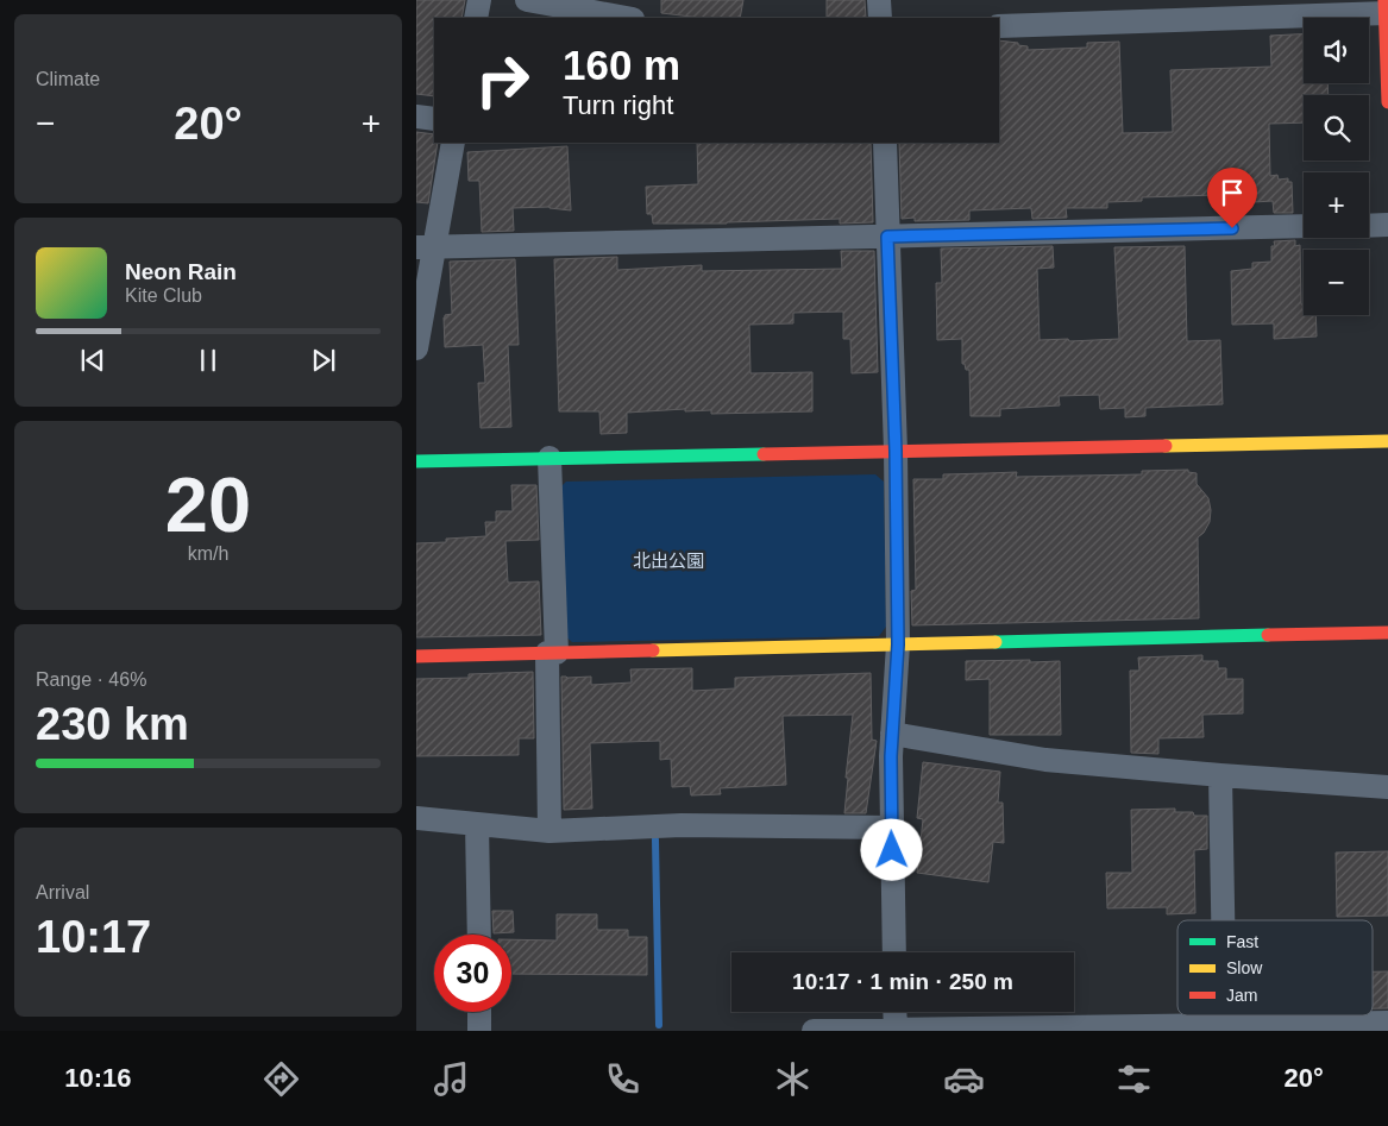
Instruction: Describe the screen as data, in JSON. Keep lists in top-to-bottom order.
{
  "parks": ["北出公園"],
  "legend": ["Fast", "Slow", "Jam"],
  "page": {
    "tile": [
      "Climate",
      ["20", "km/h"],
      ["Range · 46%", "230 km"],
      ["Arrival", "10:17"]
    ],
    "map_buttons": ["+", "−"],
    "turn": ["160 m", "Turn right"],
    "heat": ["−", "20°", "+"],
    "song": ["Neon Rain", "Kite Club"],
    "limit": "30",
    "trip": "10:17 · 1 min · 250 m",
    "tabs": ["10:16", "20°"]
  }
}
